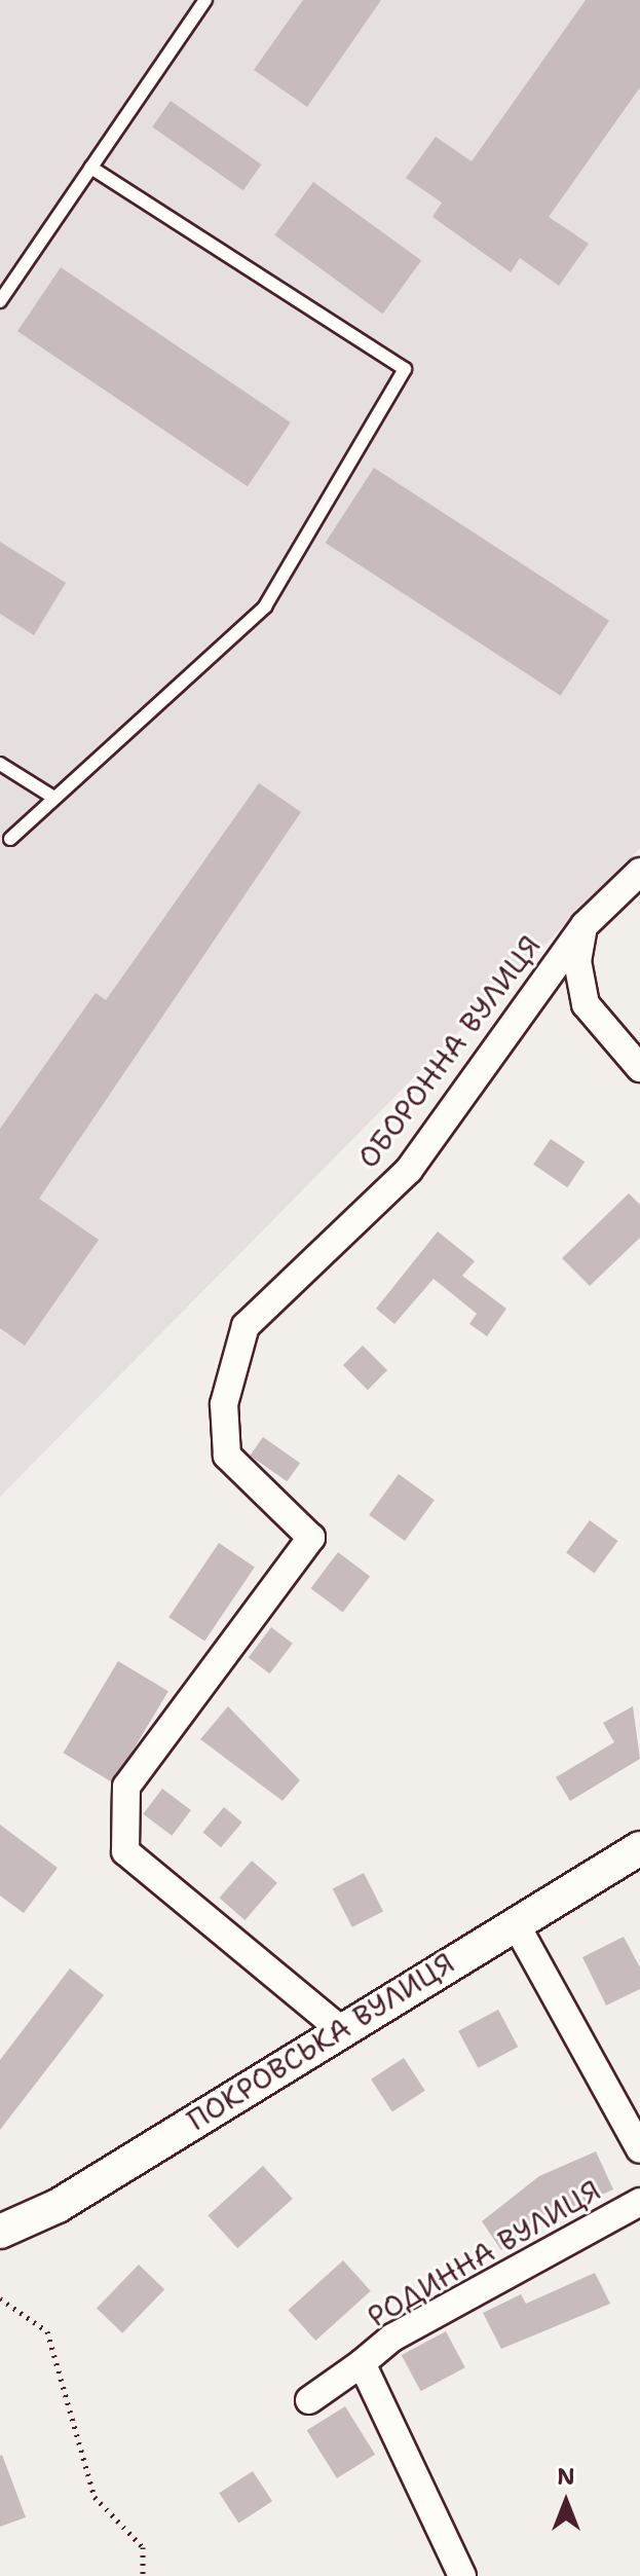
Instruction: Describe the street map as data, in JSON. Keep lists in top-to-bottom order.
{
  "streets": {
    "street": ["ОБОРОННА ВУЛИЦЯ", "ПОКРОВСЬКА ВУЛИЦЯ", "РОДИННА ВУЛИЦЯ"]
  },
  "crossings": [
    ["ОБОРОННА ВУЛИЦЯ", "ПОКРОВСЬКА ВУЛИЦЯ"]
  ],
  "north": "top"
}
